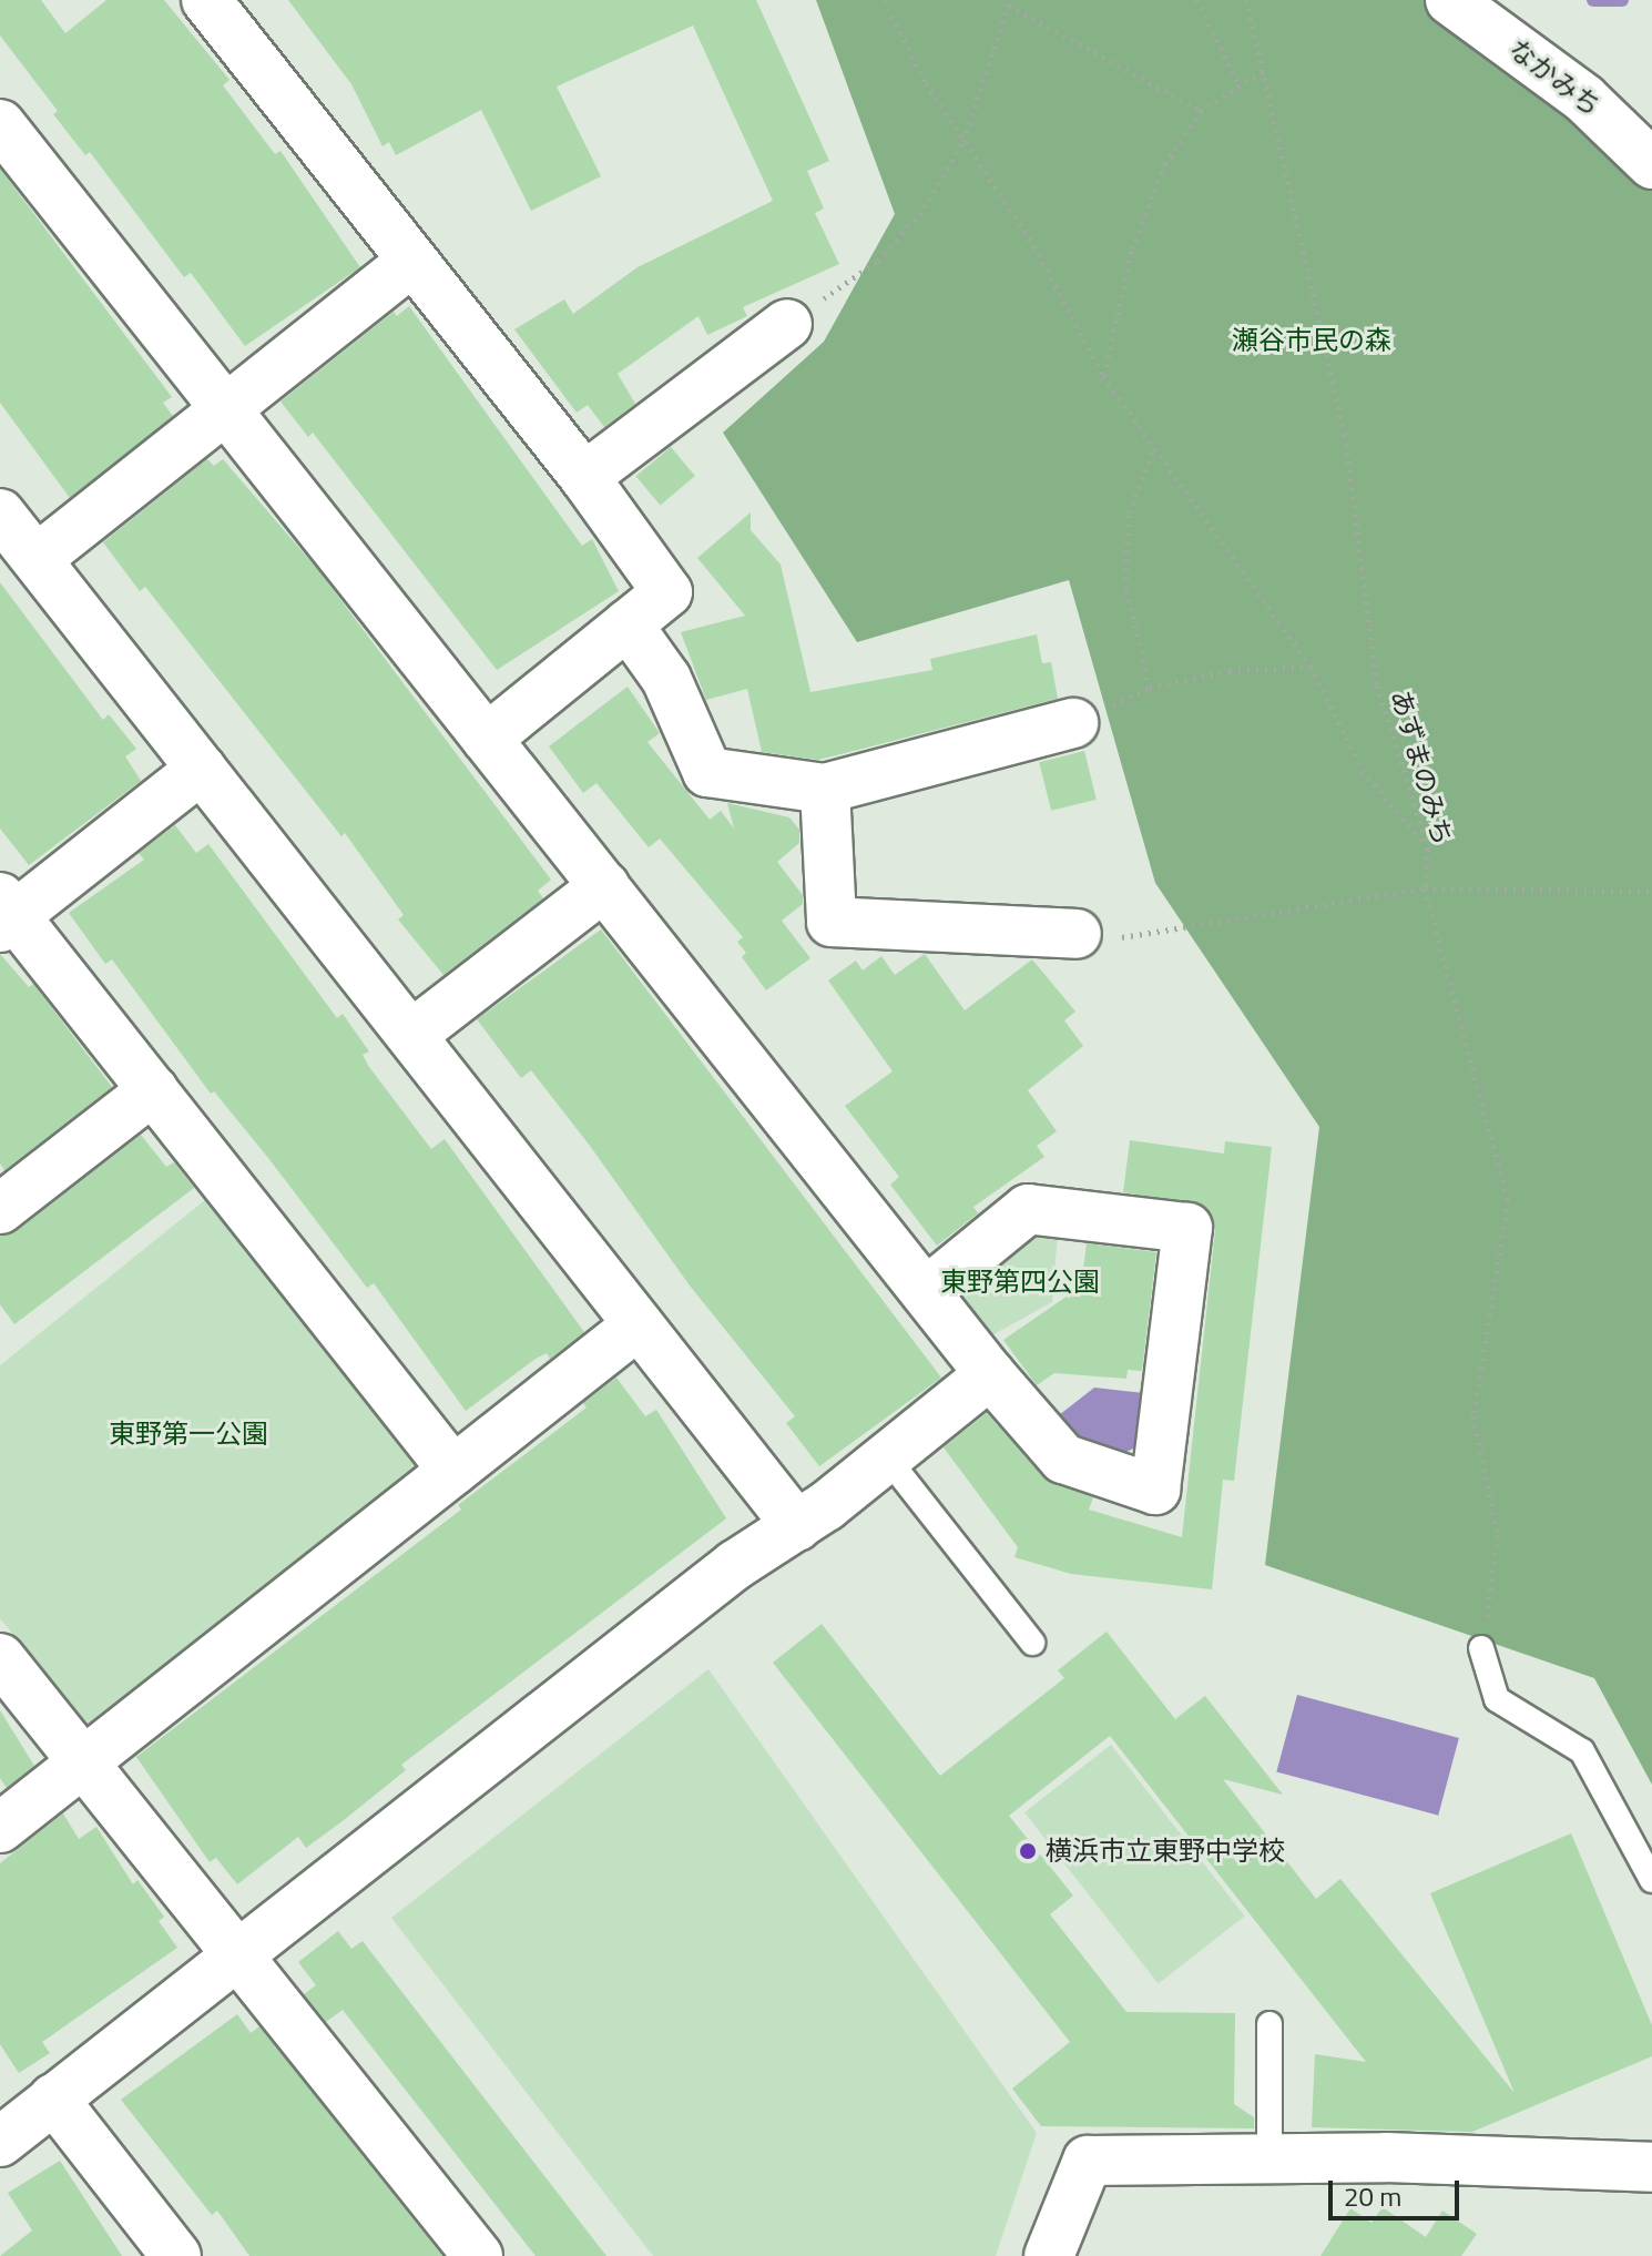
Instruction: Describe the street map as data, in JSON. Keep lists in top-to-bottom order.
{
  "streets": {
    "street": ["なかみち"],
    "path": ["あずまのみち"]
  },
  "parks": ["瀬谷市民の森", "東野第四公園", "東野第一公園"],
  "places": ["横浜市立東野中学校"],
  "scale_bar": "20 m"
}
